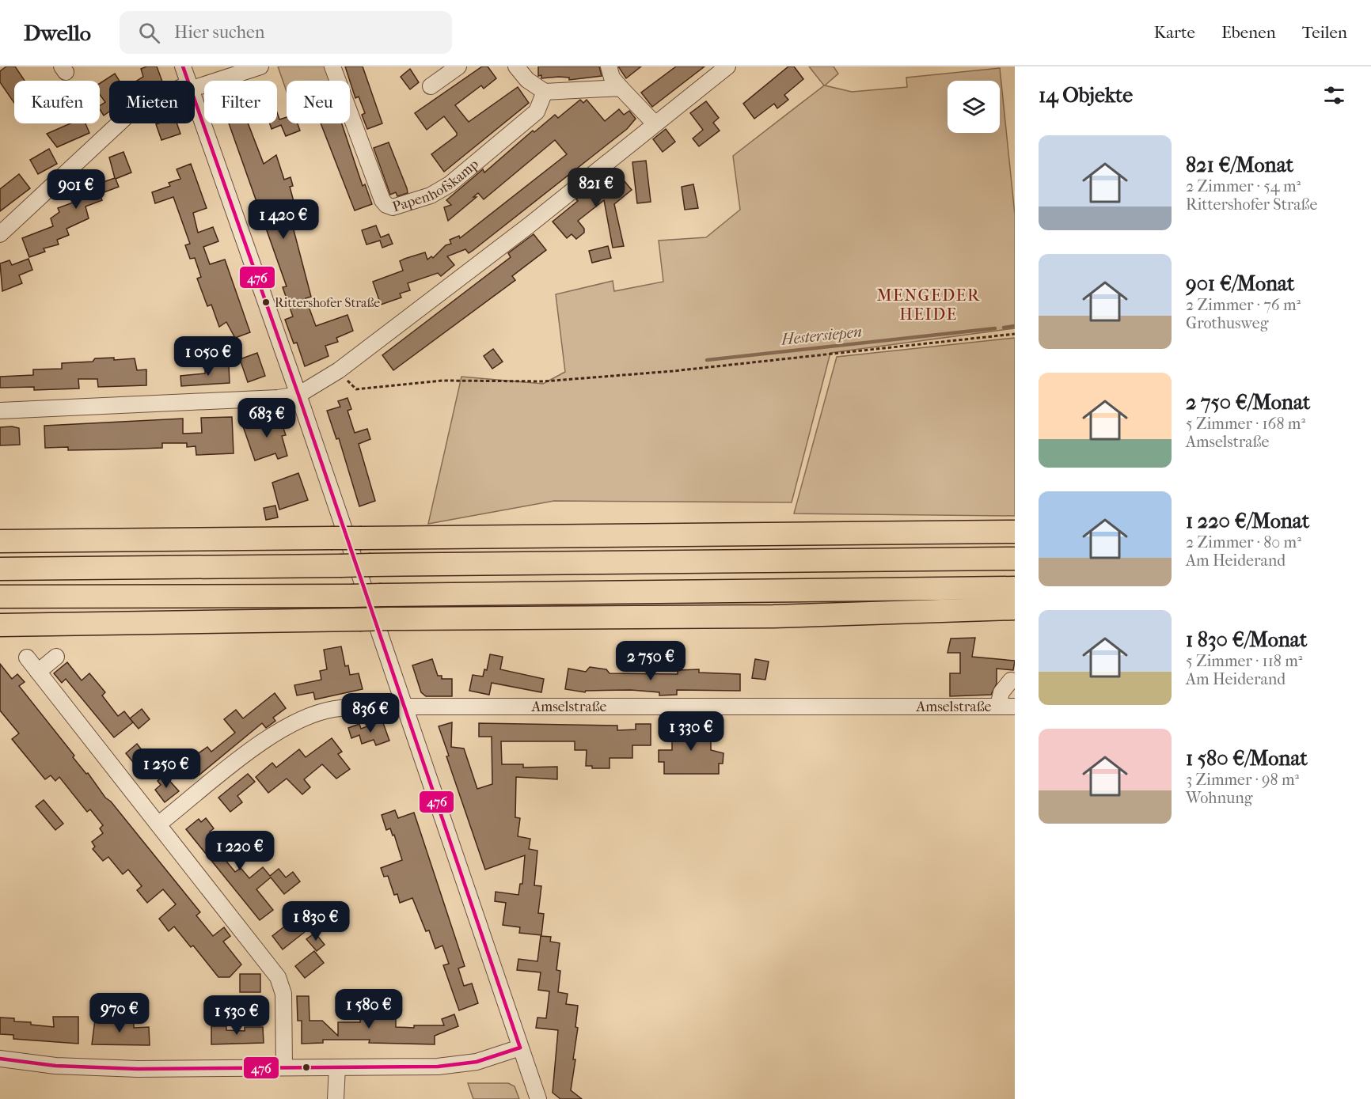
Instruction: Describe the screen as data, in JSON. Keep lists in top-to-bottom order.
{
  "streets": {
    "street": ["Papenhofskamp", "Amselstraße"]
  },
  "districts": ["MENGEDER HEIDE"],
  "water": ["Hestersiepen"],
  "places": ["Rittershofer Straße"],
  "lines": ["transit line 476"],
  "page": {
    "header": "Dwello",
    "search": "Hier suchen",
    "nav": ["Karte", "Ebenen", "Teilen"],
    "heading": "14 Objekte",
    "chip": [
      "Kaufen",
      "Mieten",
      "Filter",
      "Neu"
    ],
    "list": [
      {
        "name": "821 €/Monat",
        "note": "2 Zimmer · 54 m² · Rittershofer Straße"
      },
      {
        "name": "901 €/Monat",
        "note": "2 Zimmer · 76 m² · Grothusweg"
      },
      {
        "name": "2 750 €/Monat",
        "note": "5 Zimmer · 168 m² · Amselstraße"
      },
      {
        "name": "1 220 €/Monat",
        "note": "2 Zimmer · 80 m² · Am Heiderand"
      },
      {
        "name": "1 830 €/Monat",
        "note": "5 Zimmer · 118 m² · Am Heiderand"
      },
      {
        "name": "1 580 €/Monat",
        "note": "3 Zimmer · 98 m² · Wohnung"
      }
    ],
    "price": [
      "821 €",
      "901 €",
      "1 420 €",
      "1 050 €",
      "683 €",
      "2 750 €",
      "836 €",
      "1 330 €",
      "1 250 €",
      "1 220 €",
      "1 830 €",
      "1 580 €",
      "970 €",
      "1 530 €"
    ]
  }
}
